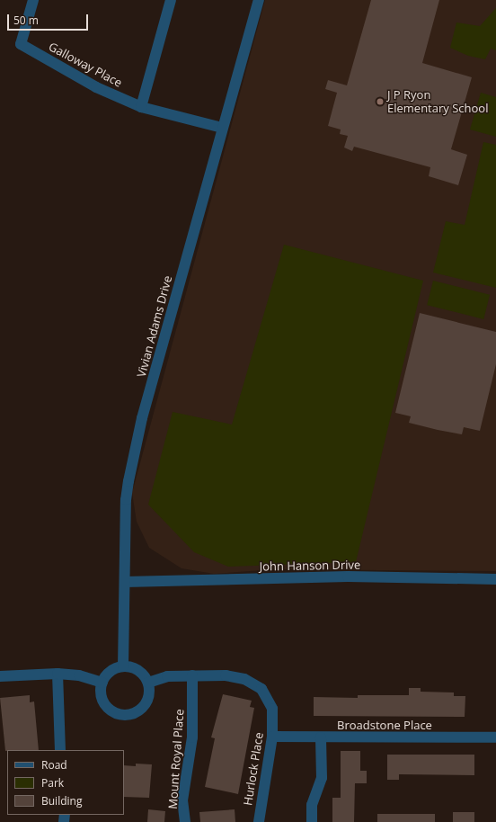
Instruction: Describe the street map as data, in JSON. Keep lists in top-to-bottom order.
{
  "streets": {
    "street": [
      "Galloway Place",
      "Vivian Adams Drive",
      "John Hanson Drive",
      "Broadstone Place",
      "Mount Royal Place",
      "Hurlock Place"
    ]
  },
  "crossings": [
    ["Galloway Place", "Vivian Adams Drive"],
    ["Vivian Adams Drive", "John Hanson Drive"],
    ["Vivian Adams Drive", "Hurlock Place"],
    ["Broadstone Place", "Hurlock Place"],
    ["Mount Royal Place", "Hurlock Place"]
  ],
  "places": ["J P Ryon Elementary School"],
  "legend": ["Road", "Park", "Building"],
  "scale_bar": "50 m"
}
